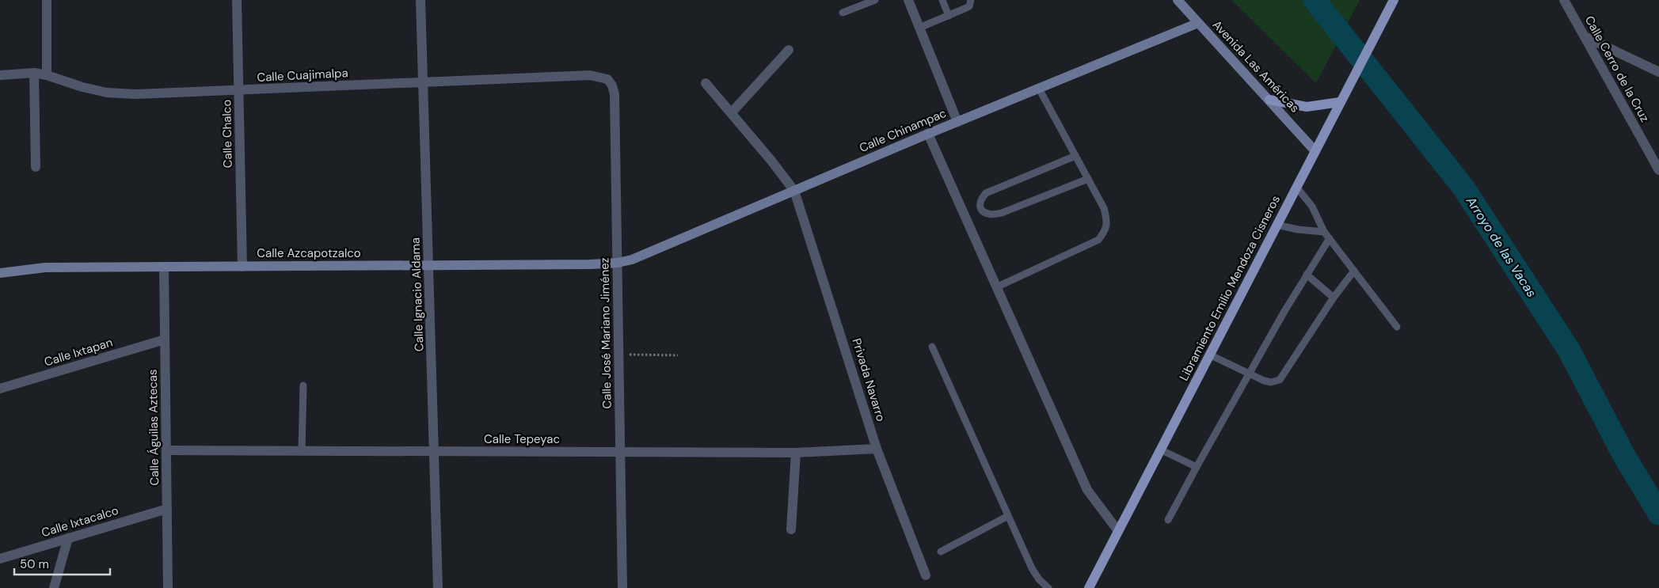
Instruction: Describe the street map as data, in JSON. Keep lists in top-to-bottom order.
{
  "streets": {
    "main road": ["Libramiento Emilio Mendoza Cisneros"],
    "street": [
      "Avenida Las Américas",
      "Calle Cerro de la Cruz",
      "Calle Cuajimalpa",
      "Calle Chinampac",
      "Calle Chalco",
      "Calle Azcapotzalco",
      "Calle Ignacio Aldama",
      "Calle José Mariano Jiménez",
      "Calle Ixtapan",
      "Privada Navarro",
      "Calle Águilas Aztecas",
      "Calle Tepeyac",
      "Calle Ixtacalco"
    ]
  },
  "crossings": [
    ["Avenida Las Américas", "Calle Chinampac"],
    ["Avenida Las Américas", "Libramiento Emilio Mendoza Cisneros"],
    ["Calle Cuajimalpa", "Calle Chalco"],
    ["Calle Cuajimalpa", "Calle Ignacio Aldama"],
    ["Calle Cuajimalpa", "Calle José Mariano Jiménez"],
    ["Calle Chinampac", "Calle Azcapotzalco"],
    ["Calle Chinampac", "Calle José Mariano Jiménez"],
    ["Calle Chinampac", "Privada Navarro"],
    ["Calle Chalco", "Calle Azcapotzalco"],
    ["Calle Azcapotzalco", "Calle Ignacio Aldama"],
    ["Calle Azcapotzalco", "Calle José Mariano Jiménez"],
    ["Calle Azcapotzalco", "Calle Águilas Aztecas"],
    ["Calle Ignacio Aldama", "Calle Tepeyac"],
    ["Calle José Mariano Jiménez", "Calle Tepeyac"],
    ["Calle Ixtapan", "Calle Águilas Aztecas"],
    ["Privada Navarro", "Calle Tepeyac"],
    ["Calle Águilas Aztecas", "Calle Tepeyac"],
    ["Calle Águilas Aztecas", "Calle Ixtacalco"]
  ],
  "water": ["Arroyo de las Vacas"],
  "scale_bar": "50 m"
}
